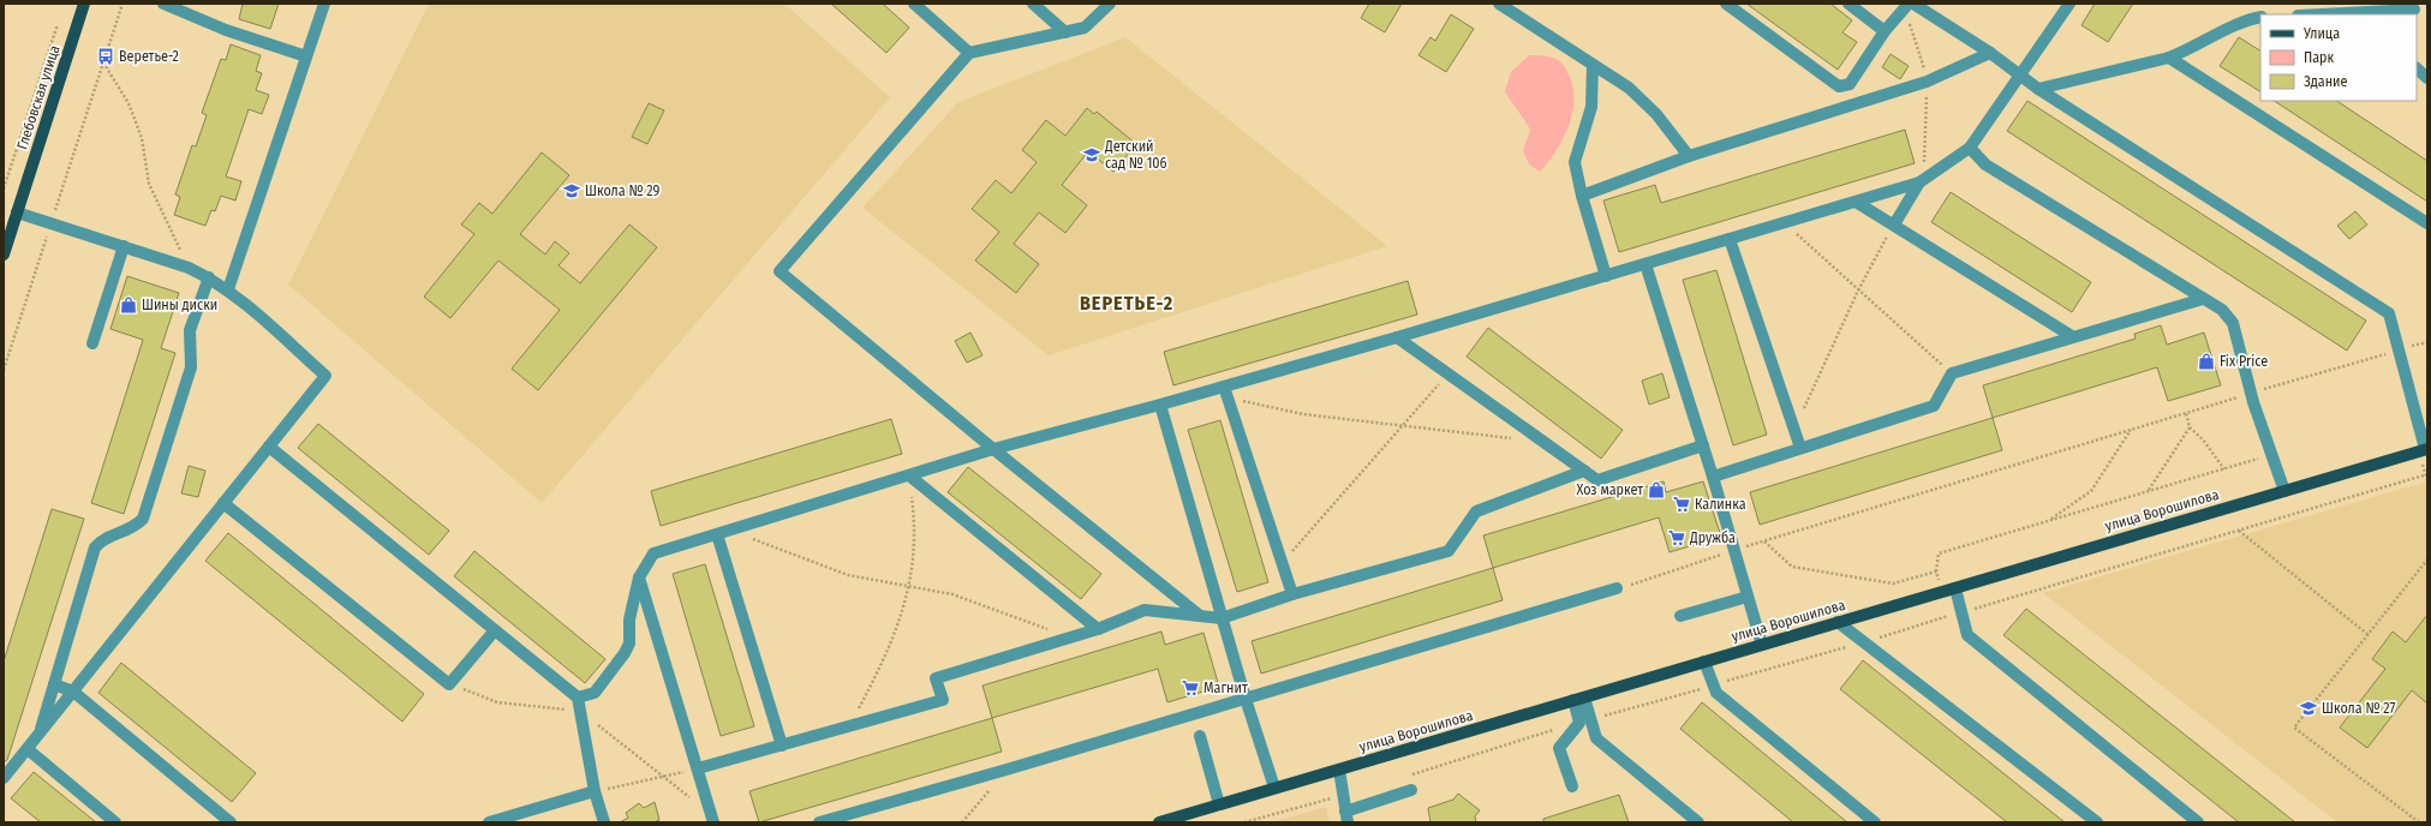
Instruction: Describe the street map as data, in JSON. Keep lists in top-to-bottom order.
{
  "streets": {
    "main road": ["Глебовская улица", "улица Ворошилова"]
  },
  "districts": ["ВЕРЕТЬЕ-2"],
  "places": {
    "bus stop": ["Веретье-2"],
    "school or university": ["Детский сад № 106", "Школа № 29", "Школа № 27"],
    "shop": ["Шины диски", "Fix Price", "Хоз маркет"],
    "supermarket": ["Калинка", "Дружба", "Магнит"]
  },
  "legend": ["Улица", "Парк", "Здание"]
}
